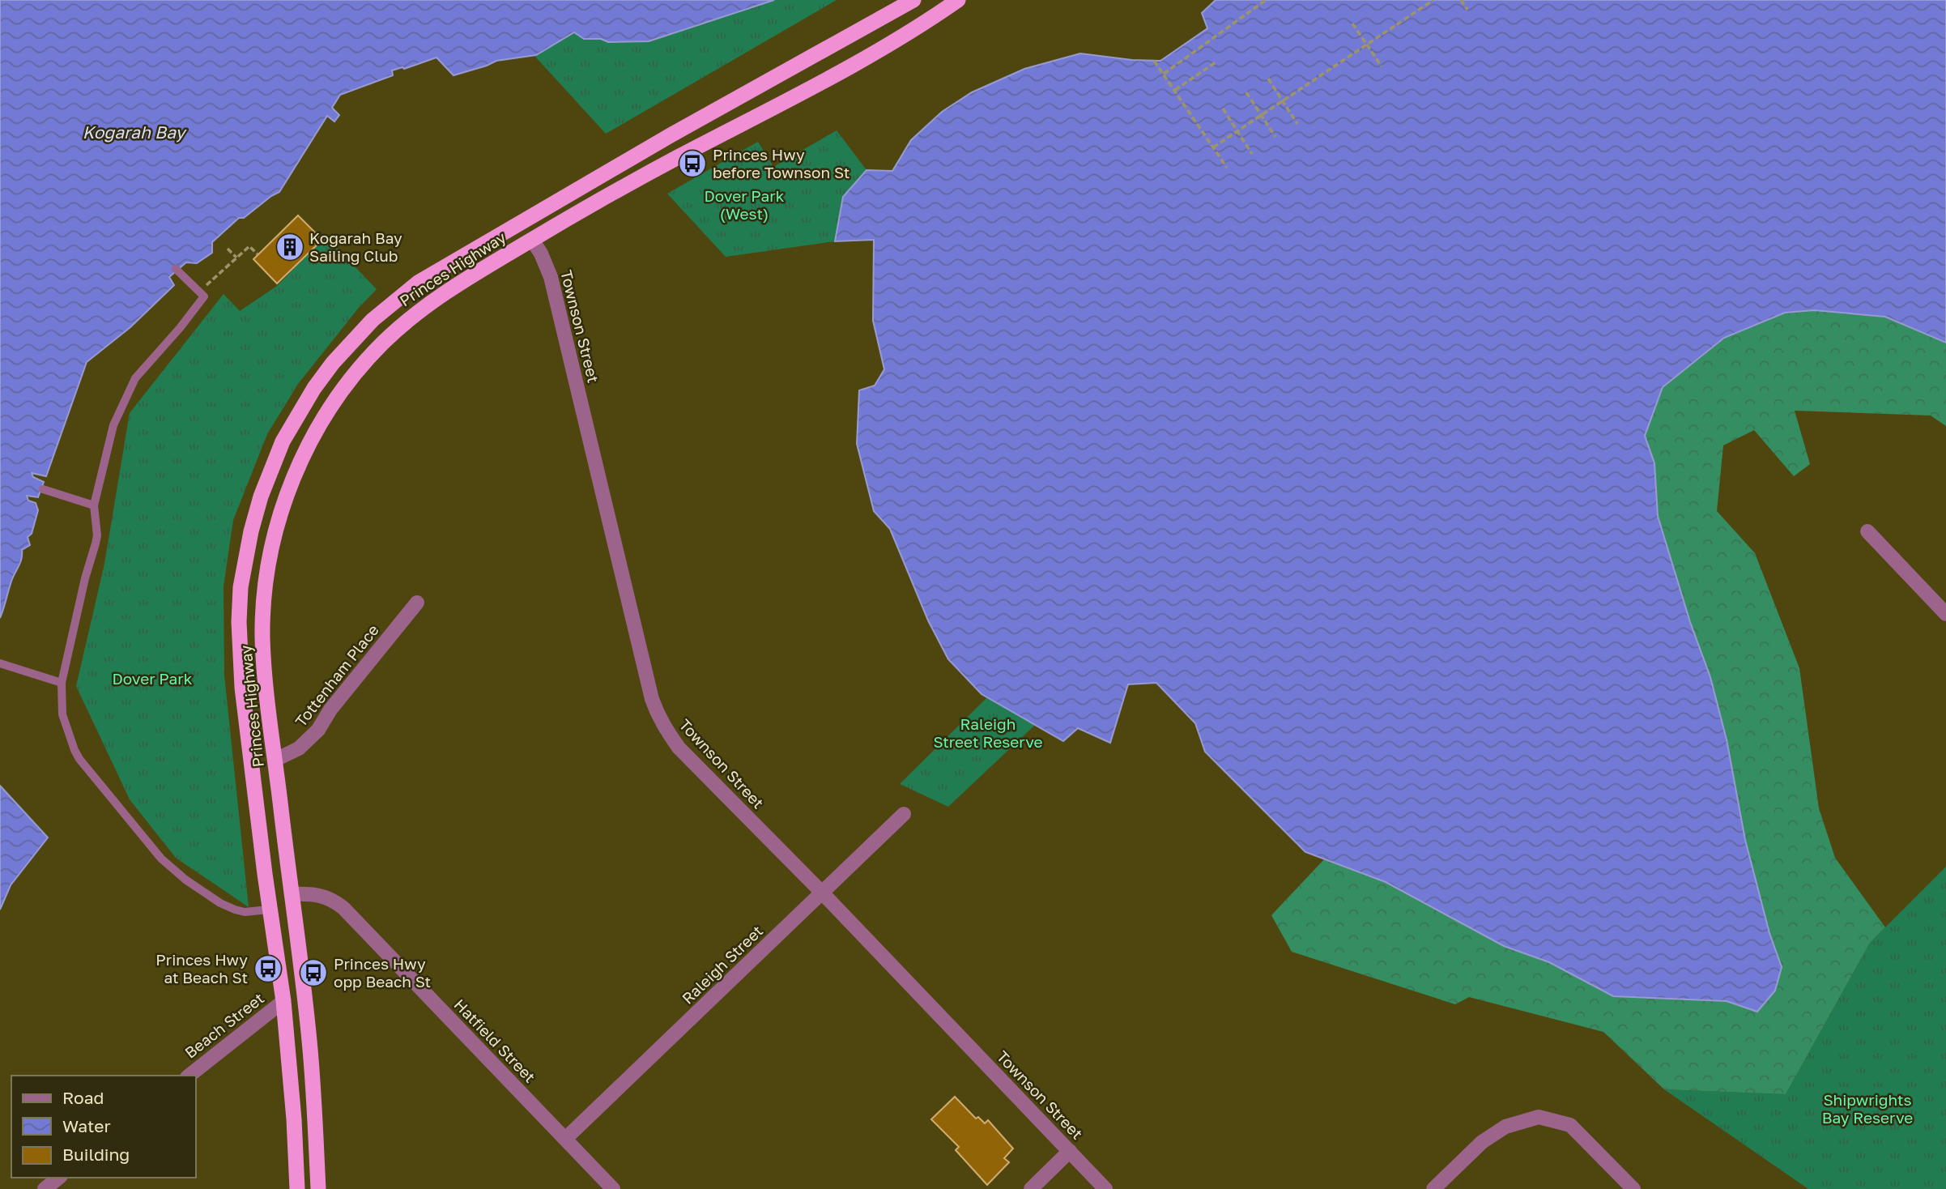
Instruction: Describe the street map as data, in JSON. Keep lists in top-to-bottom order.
{
  "streets": {
    "highway": ["Princes Highway"],
    "street": [
      "Townson Street",
      "Tottenham Place",
      "Raleigh Street",
      "Beach Street",
      "Hatfield Street"
    ]
  },
  "crossings": [
    ["Princes Highway", "Townson Street"],
    ["Princes Highway", "Tottenham Place"],
    ["Princes Highway", "Beach Street"],
    ["Princes Highway", "Hatfield Street"],
    ["Townson Street", "Raleigh Street"],
    ["Raleigh Street", "Hatfield Street"]
  ],
  "water": ["Kogarah Bay"],
  "parks": [
    "Dover Park (West)",
    "Dover Park",
    "Raleigh Street Reserve",
    "Shipwrights Bay Reserve"
  ],
  "places": {
    "bus stop": ["Princes Hwy before Townson St", "Princes Hwy at Beach St", "Princes Hwy opp Beach St"],
    "building": ["Kogarah Bay Sailing Club"]
  },
  "legend": ["Road", "Water", "Building"]
}
